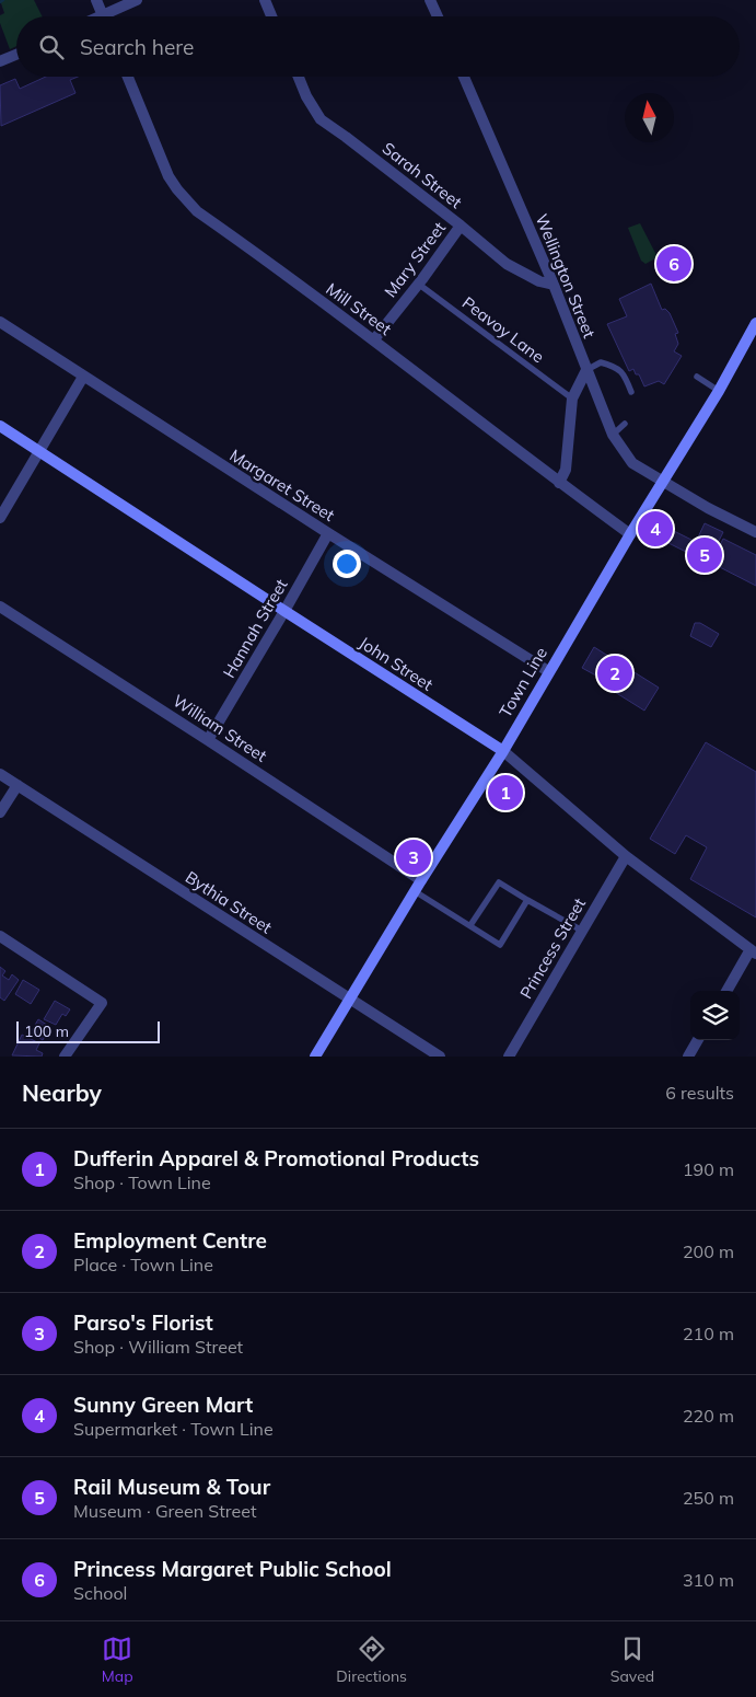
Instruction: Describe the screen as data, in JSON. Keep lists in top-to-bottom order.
{
  "streets": {
    "main road": ["John Street", "Town Line"],
    "street": [
      "Sarah Street",
      "Mary Street",
      "Wellington Street",
      "Mill Street",
      "Margaret Street",
      "Hannah Street",
      "William Street",
      "Bythia Street",
      "Princess Street"
    ],
    "lane": ["Peavoy Lane"]
  },
  "crossings": [
    ["Sarah Street", "Mary Street"],
    ["Sarah Street", "Wellington Street"],
    ["Mary Street", "Mill Street"],
    ["Mary Street", "Peavoy Lane"],
    ["Wellington Street", "Town Line"],
    ["Mill Street", "Town Line"],
    ["Margaret Street", "Hannah Street"],
    ["Margaret Street", "Town Line"],
    ["Hannah Street", "John Street"],
    ["Hannah Street", "William Street"],
    ["John Street", "Town Line"],
    ["John Street", "Princess Street"],
    ["Town Line", "William Street"],
    ["Town Line", "Bythia Street"]
  ],
  "scale_bar": "100 m",
  "north": "top",
  "page": {
    "search": "Search here",
    "pins": [
      "6",
      "4",
      "5",
      "2",
      "1",
      "3"
    ],
    "scale": "100 m",
    "heading": ["Nearby", "6 results"],
    "list": [
      {
        "mark": "1",
        "name": "Dufferin Apparel & Promotional Products",
        "note": "Shop · Town Line",
        "value": "190 m"
      },
      {
        "mark": "2",
        "name": "Employment Centre",
        "note": "Place · Town Line",
        "value": "200 m"
      },
      {
        "mark": "3",
        "name": "Parso's Florist",
        "note": "Shop · William Street",
        "value": "210 m"
      },
      {
        "mark": "4",
        "name": "Sunny Green Mart",
        "note": "Supermarket · Town Line",
        "value": "220 m"
      },
      {
        "mark": "5",
        "name": "Rail Museum & Tour",
        "note": "Museum · Green Street",
        "value": "250 m"
      },
      {
        "mark": "6",
        "name": "Princess Margaret Public School",
        "note": "School",
        "value": "310 m"
      }
    ],
    "nav": ["Map", "Directions", "Saved"]
  }
}
